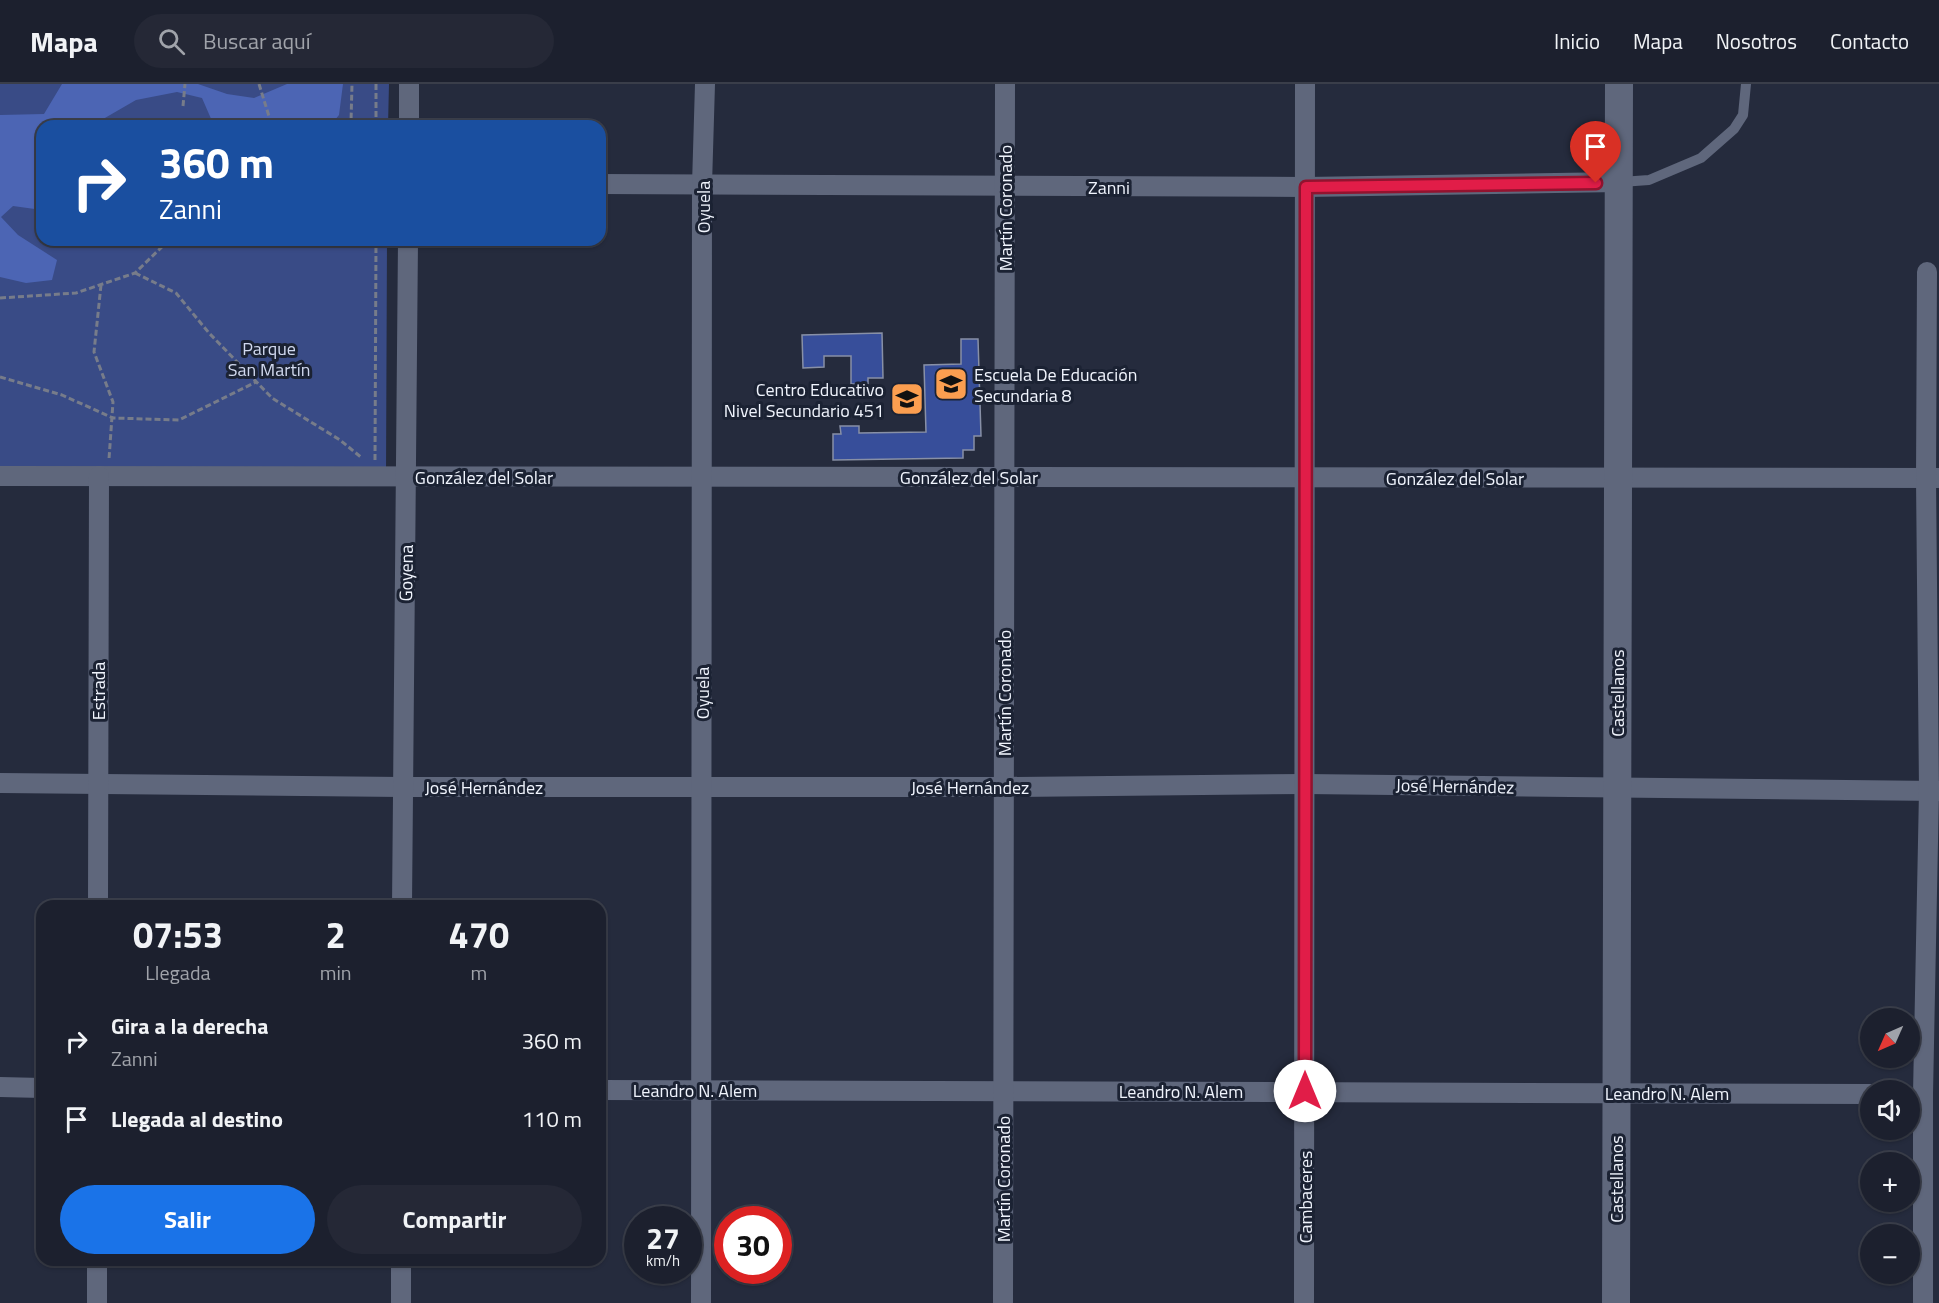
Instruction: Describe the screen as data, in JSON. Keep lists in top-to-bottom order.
{
  "streets": {
    "street": [
      "Zanni",
      "Oyuela",
      "Martín Coronado",
      "González del Solar",
      "Goyena",
      "Estrada",
      "Castellanos",
      "José Hernández",
      "Leandro N. Alem",
      "Cambaceres"
    ]
  },
  "crossings": [
    ["Zanni", "Oyuela"],
    ["Zanni", "Martín Coronado"],
    ["Zanni", "Castellanos"],
    ["Zanni", "Cambaceres"],
    ["Oyuela", "González del Solar"],
    ["Oyuela", "José Hernández"],
    ["Oyuela", "Leandro N. Alem"],
    ["Martín Coronado", "González del Solar"],
    ["Martín Coronado", "José Hernández"],
    ["Martín Coronado", "Leandro N. Alem"],
    ["González del Solar", "Goyena"],
    ["González del Solar", "Estrada"],
    ["González del Solar", "Castellanos"],
    ["González del Solar", "Cambaceres"],
    ["Goyena", "José Hernández"],
    ["Estrada", "José Hernández"],
    ["Castellanos", "José Hernández"],
    ["Castellanos", "Leandro N. Alem"],
    ["José Hernández", "Cambaceres"],
    ["Leandro N. Alem", "Cambaceres"]
  ],
  "parks": ["Parque San Martín"],
  "places": {
    "school or university": ["Escuela De Educación Secundaria 8", "Centro Educativo Nivel Secundario 451"]
  },
  "north": "bottom left",
  "page": {
    "header": "Mapa",
    "search": "Buscar aquí",
    "nav": [
      "Inicio",
      "Mapa",
      "Nosotros",
      "Contacto"
    ],
    "turn": ["360 m", "Zanni"],
    "eta": [
      "07:53",
      "Llegada",
      "2",
      "min",
      "470",
      "m"
    ],
    "list": [
      {
        "name": "Gira a la derecha",
        "note": "Zanni",
        "value": "360 m"
      },
      {
        "name": "Llegada al destino",
        "value": "110 m"
      }
    ],
    "map_buttons": ["+", "−"],
    "buttons": ["Salir", "Compartir"],
    "speed": "27 km/h",
    "limit": "30"
  }
}
